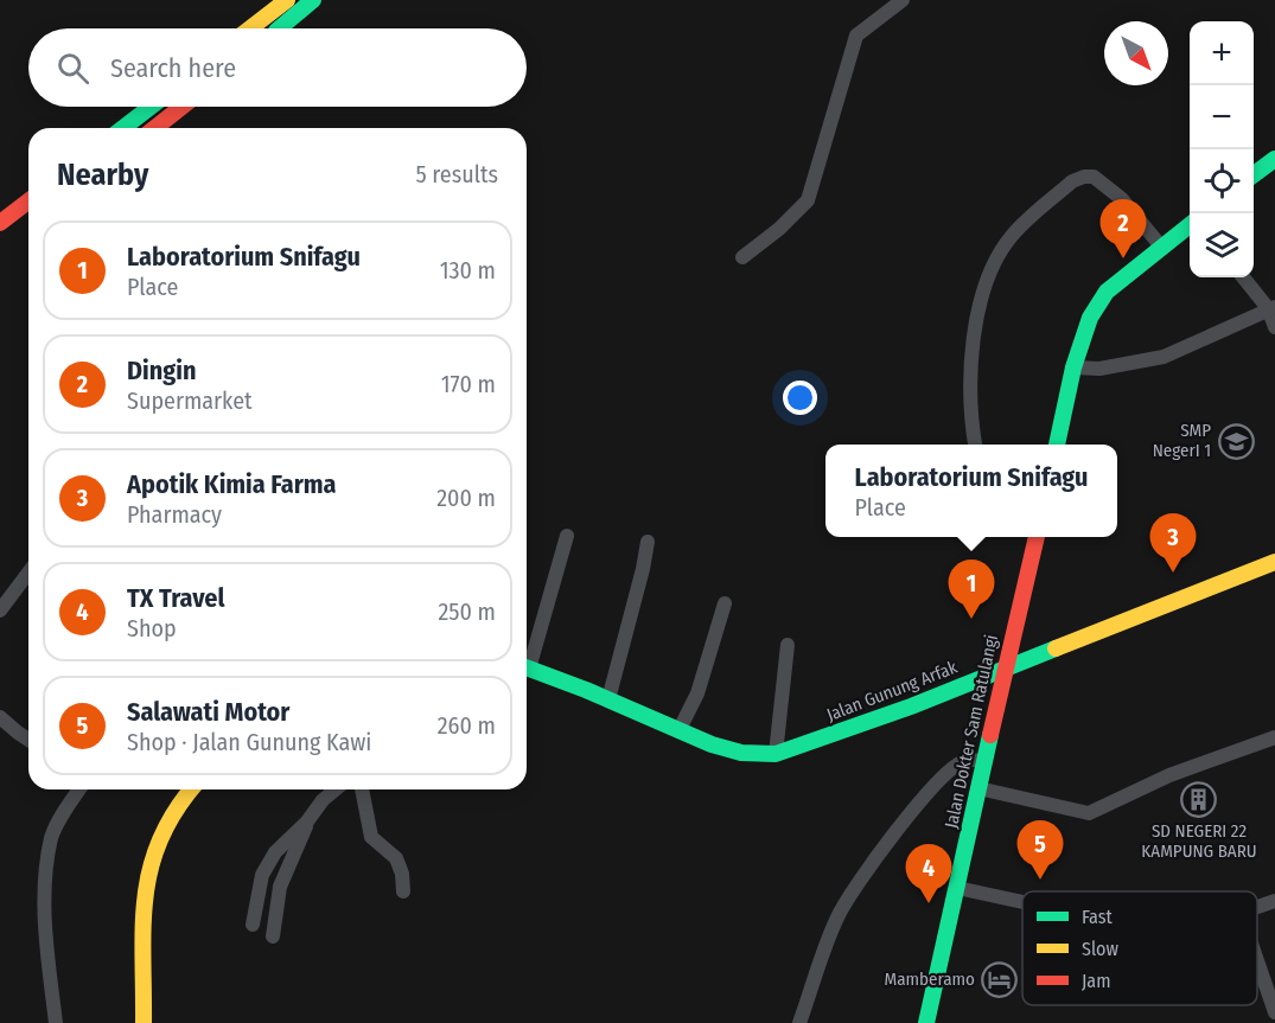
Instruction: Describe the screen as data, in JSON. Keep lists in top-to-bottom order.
{
  "streets": {
    "main road": ["Jalan Gunung Arfak", "Jalan Dokter Sam Ratulangi"]
  },
  "crossings": [
    ["Jalan Gunung Arfak", "Jalan Dokter Sam Ratulangi"]
  ],
  "places": {
    "school or university": ["SMP NegerI 1"],
    "building": ["SD NEGERI 22 KAMPUNG BARU"],
    "hotel": ["Mamberamo"]
  },
  "legend": ["Fast", "Slow", "Jam"],
  "north": "bottom right",
  "page": {
    "map_buttons": ["+", "−"],
    "search": "Search here",
    "heading": ["Nearby", "5 results"],
    "pins": [
      "2",
      "3",
      "1",
      "5",
      "4"
    ],
    "list": [
      {
        "mark": "1",
        "name": "Laboratorium Snifagu",
        "note": "Place",
        "value": "130 m"
      },
      {
        "mark": "2",
        "name": "Dingin",
        "note": "Supermarket",
        "value": "170 m"
      },
      {
        "mark": "3",
        "name": "Apotik Kimia Farma",
        "note": "Pharmacy",
        "value": "200 m"
      },
      {
        "mark": "4",
        "name": "TX Travel",
        "note": "Shop",
        "value": "250 m"
      },
      {
        "mark": "5",
        "name": "Salawati Motor",
        "note": "Shop · Jalan Gunung Kawi",
        "value": "260 m"
      }
    ],
    "popup": ["Laboratorium Snifagu", "Place"]
  }
}
